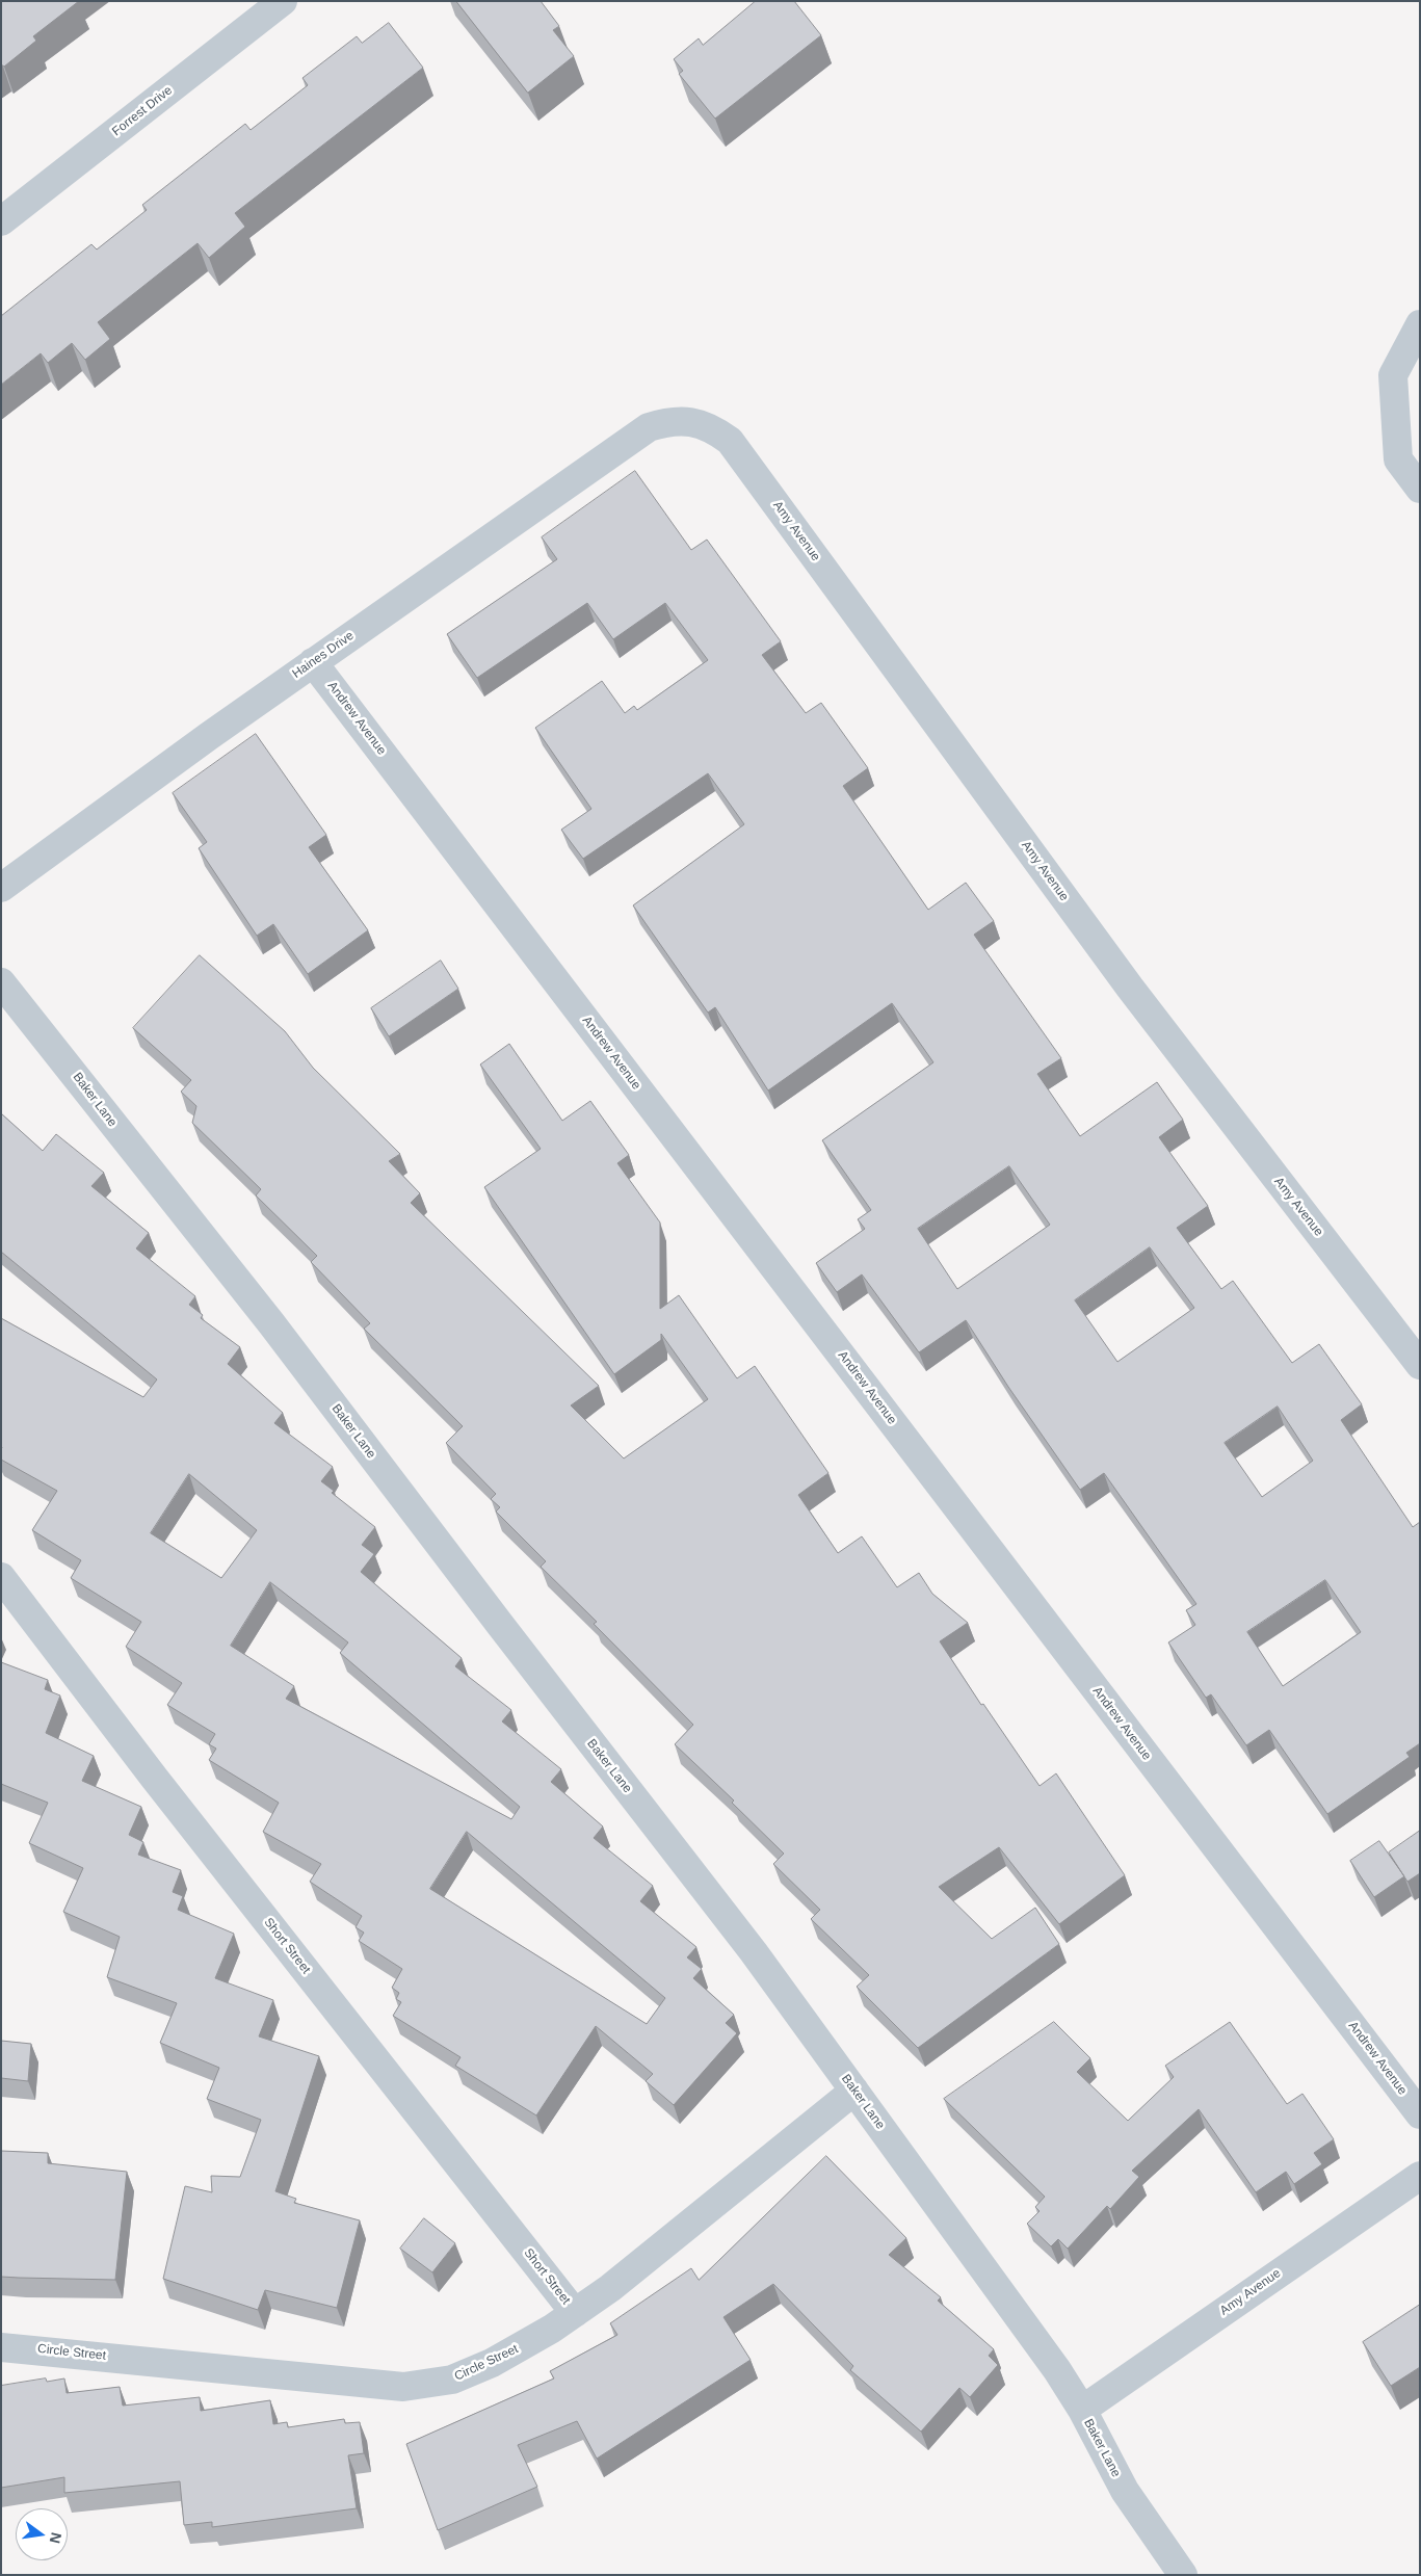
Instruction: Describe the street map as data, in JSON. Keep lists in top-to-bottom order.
{
  "streets": {
    "street": [
      "Forrest Drive",
      "Amy Avenue",
      "Haines Drive",
      "Andrew Avenue",
      "Baker Lane",
      "Short Street",
      "Circle Street"
    ]
  },
  "crossings": [
    ["Amy Avenue", "Haines Drive"],
    ["Amy Avenue", "Baker Lane"],
    ["Haines Drive", "Andrew Avenue"],
    ["Baker Lane", "Circle Street"],
    ["Short Street", "Circle Street"]
  ],
  "north": "right"
}
